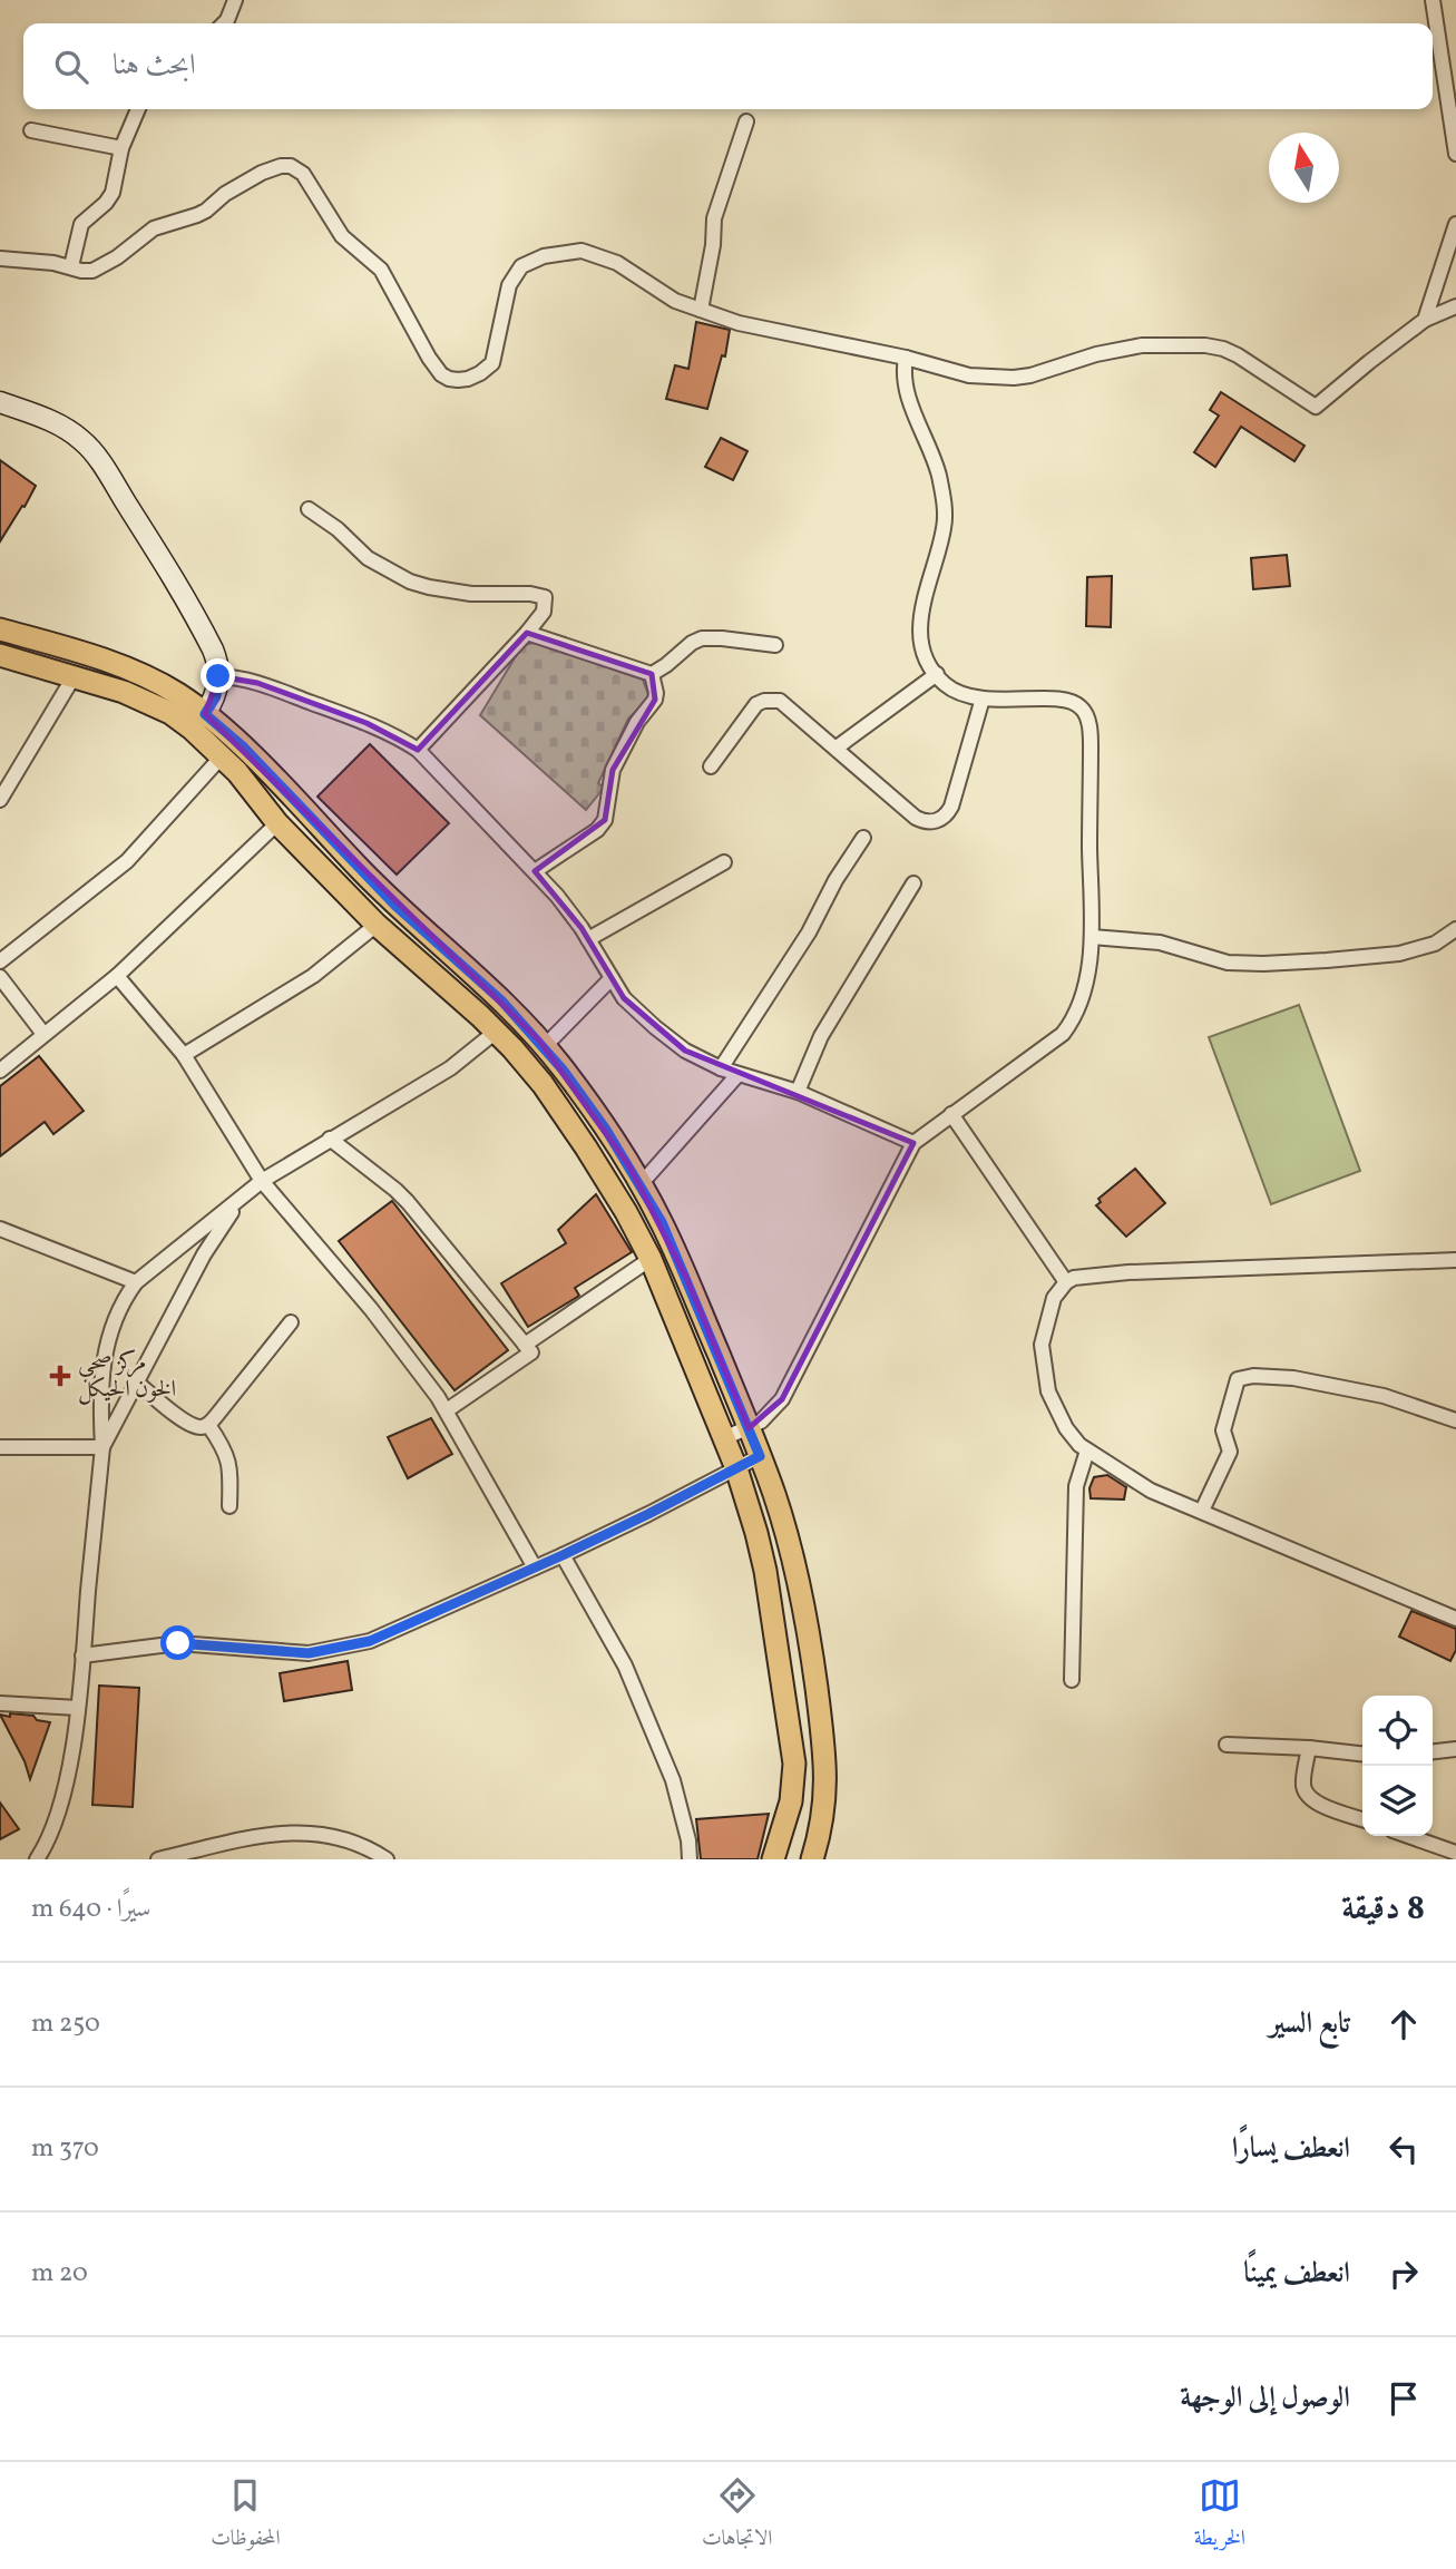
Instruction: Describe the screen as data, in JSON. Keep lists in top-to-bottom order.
{
  "places": {
    "health": ["مركز صحي الخون الحيكل"]
  },
  "north": "top",
  "page": {
    "search": "ابحث هنا",
    "heading": ["8 دقيقة", "سيرًا · 640 m"],
    "list": [
      ["تابع السير", "250 m"],
      ["انعطف يسارًا", "370 m"],
      ["انعطف يمينًا", "20 m"],
      "الوصول إلى الوجهة"
    ],
    "nav": ["الخريطة", "الاتجاهات", "المحفوظات"]
  }
}
